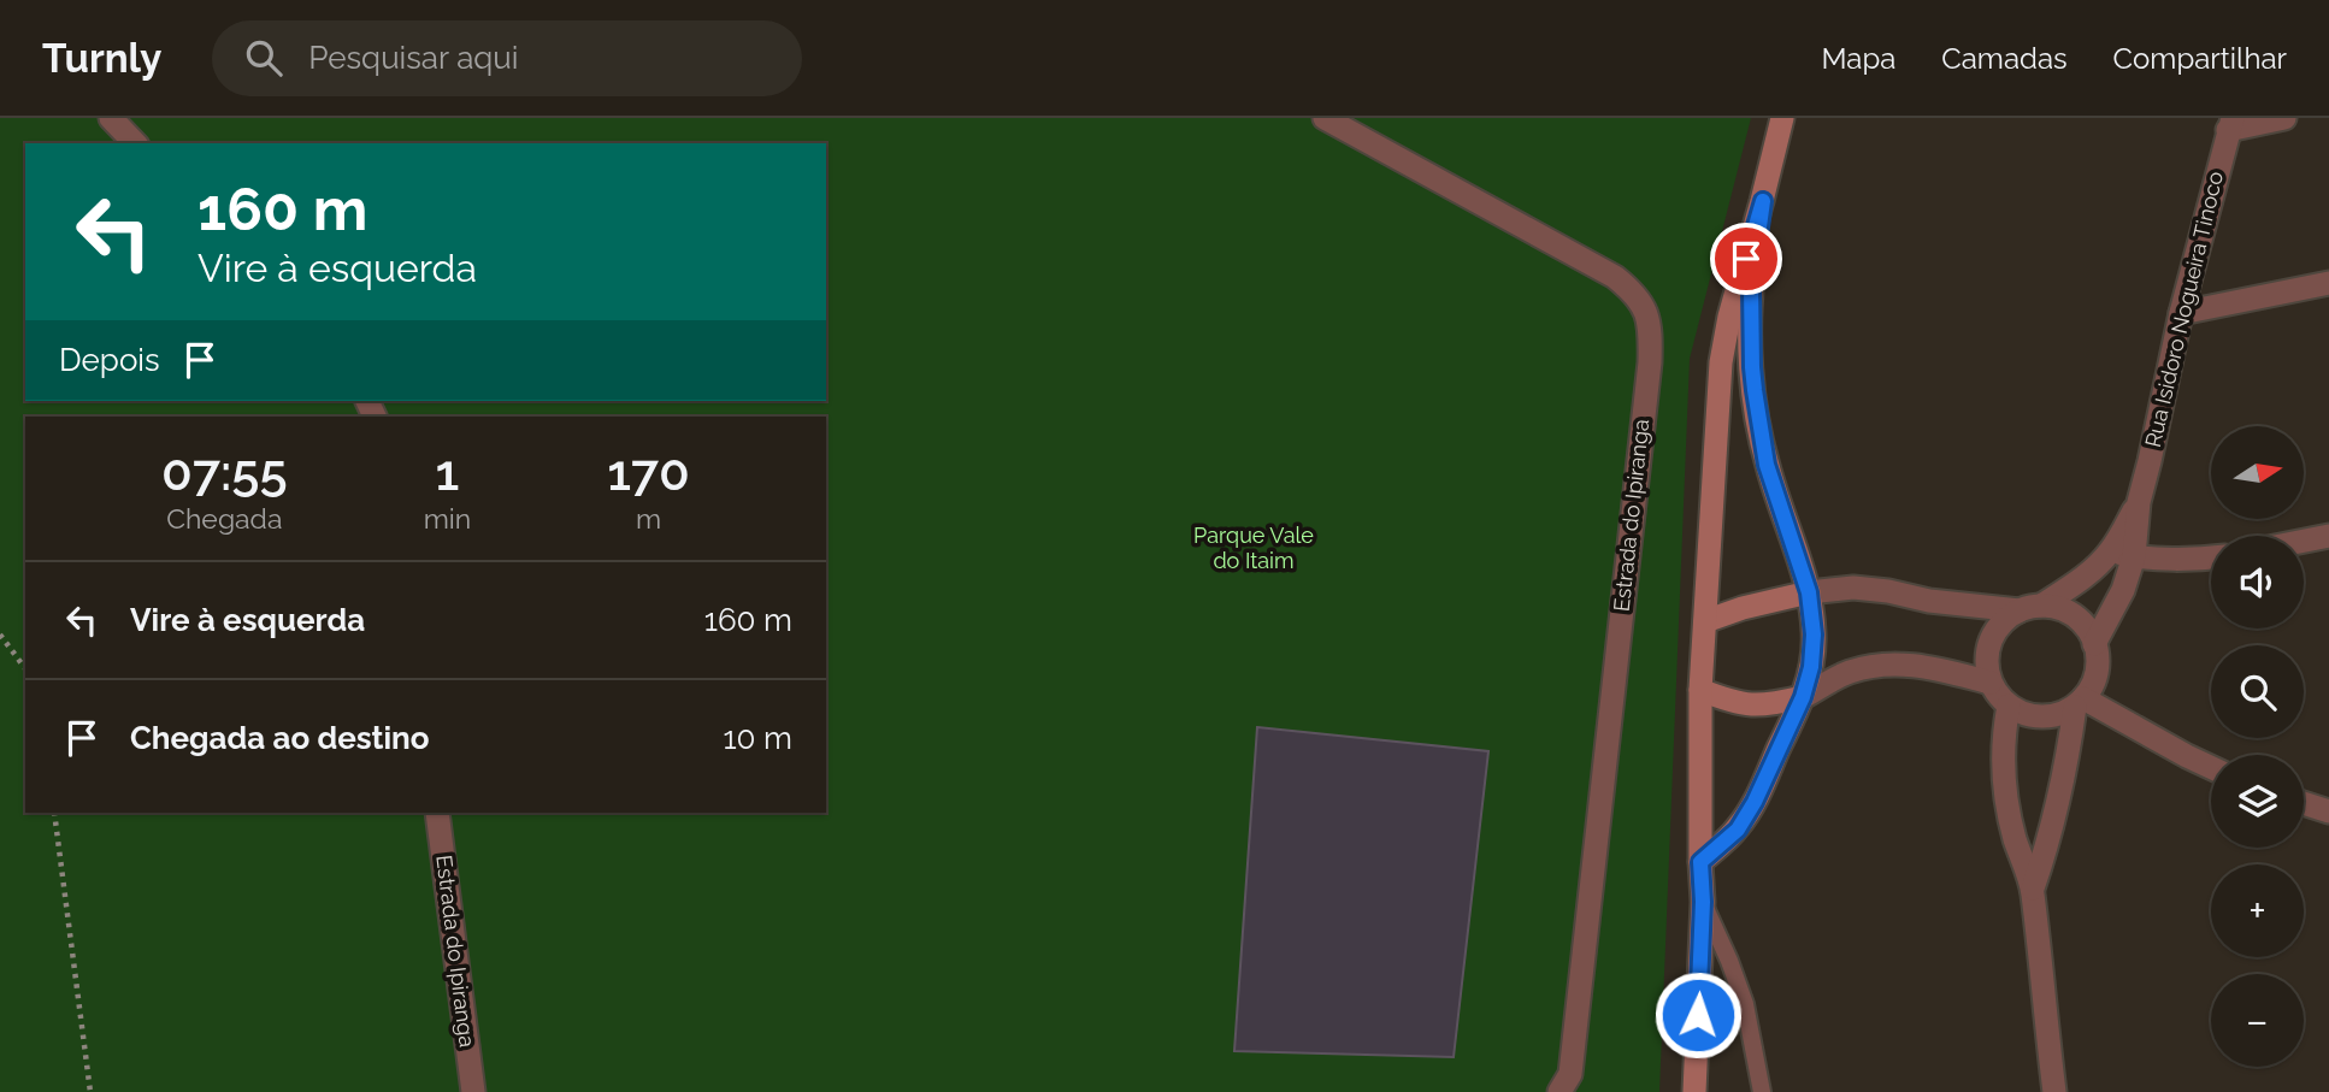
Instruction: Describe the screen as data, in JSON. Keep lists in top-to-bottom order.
{
  "streets": {
    "street": ["Rua Isidoro Nogueira Tinoco", "Estrada do Ipiranga"]
  },
  "parks": ["Parque Vale do Itaim"],
  "north": "right",
  "page": {
    "header": "Turnly",
    "search": "Pesquisar aqui",
    "nav": ["Mapa", "Camadas", "Compartilhar"],
    "turn": ["160 m", "Vire à esquerda"],
    "then": "Depois",
    "eta": [
      "07:55",
      "Chegada",
      "1",
      "min",
      "170",
      "m"
    ],
    "map_buttons": ["+", "−"],
    "list": [
      {
        "name": "Vire à esquerda",
        "value": "160 m"
      },
      {
        "name": "Chegada ao destino",
        "value": "10 m"
      }
    ]
  }
}
